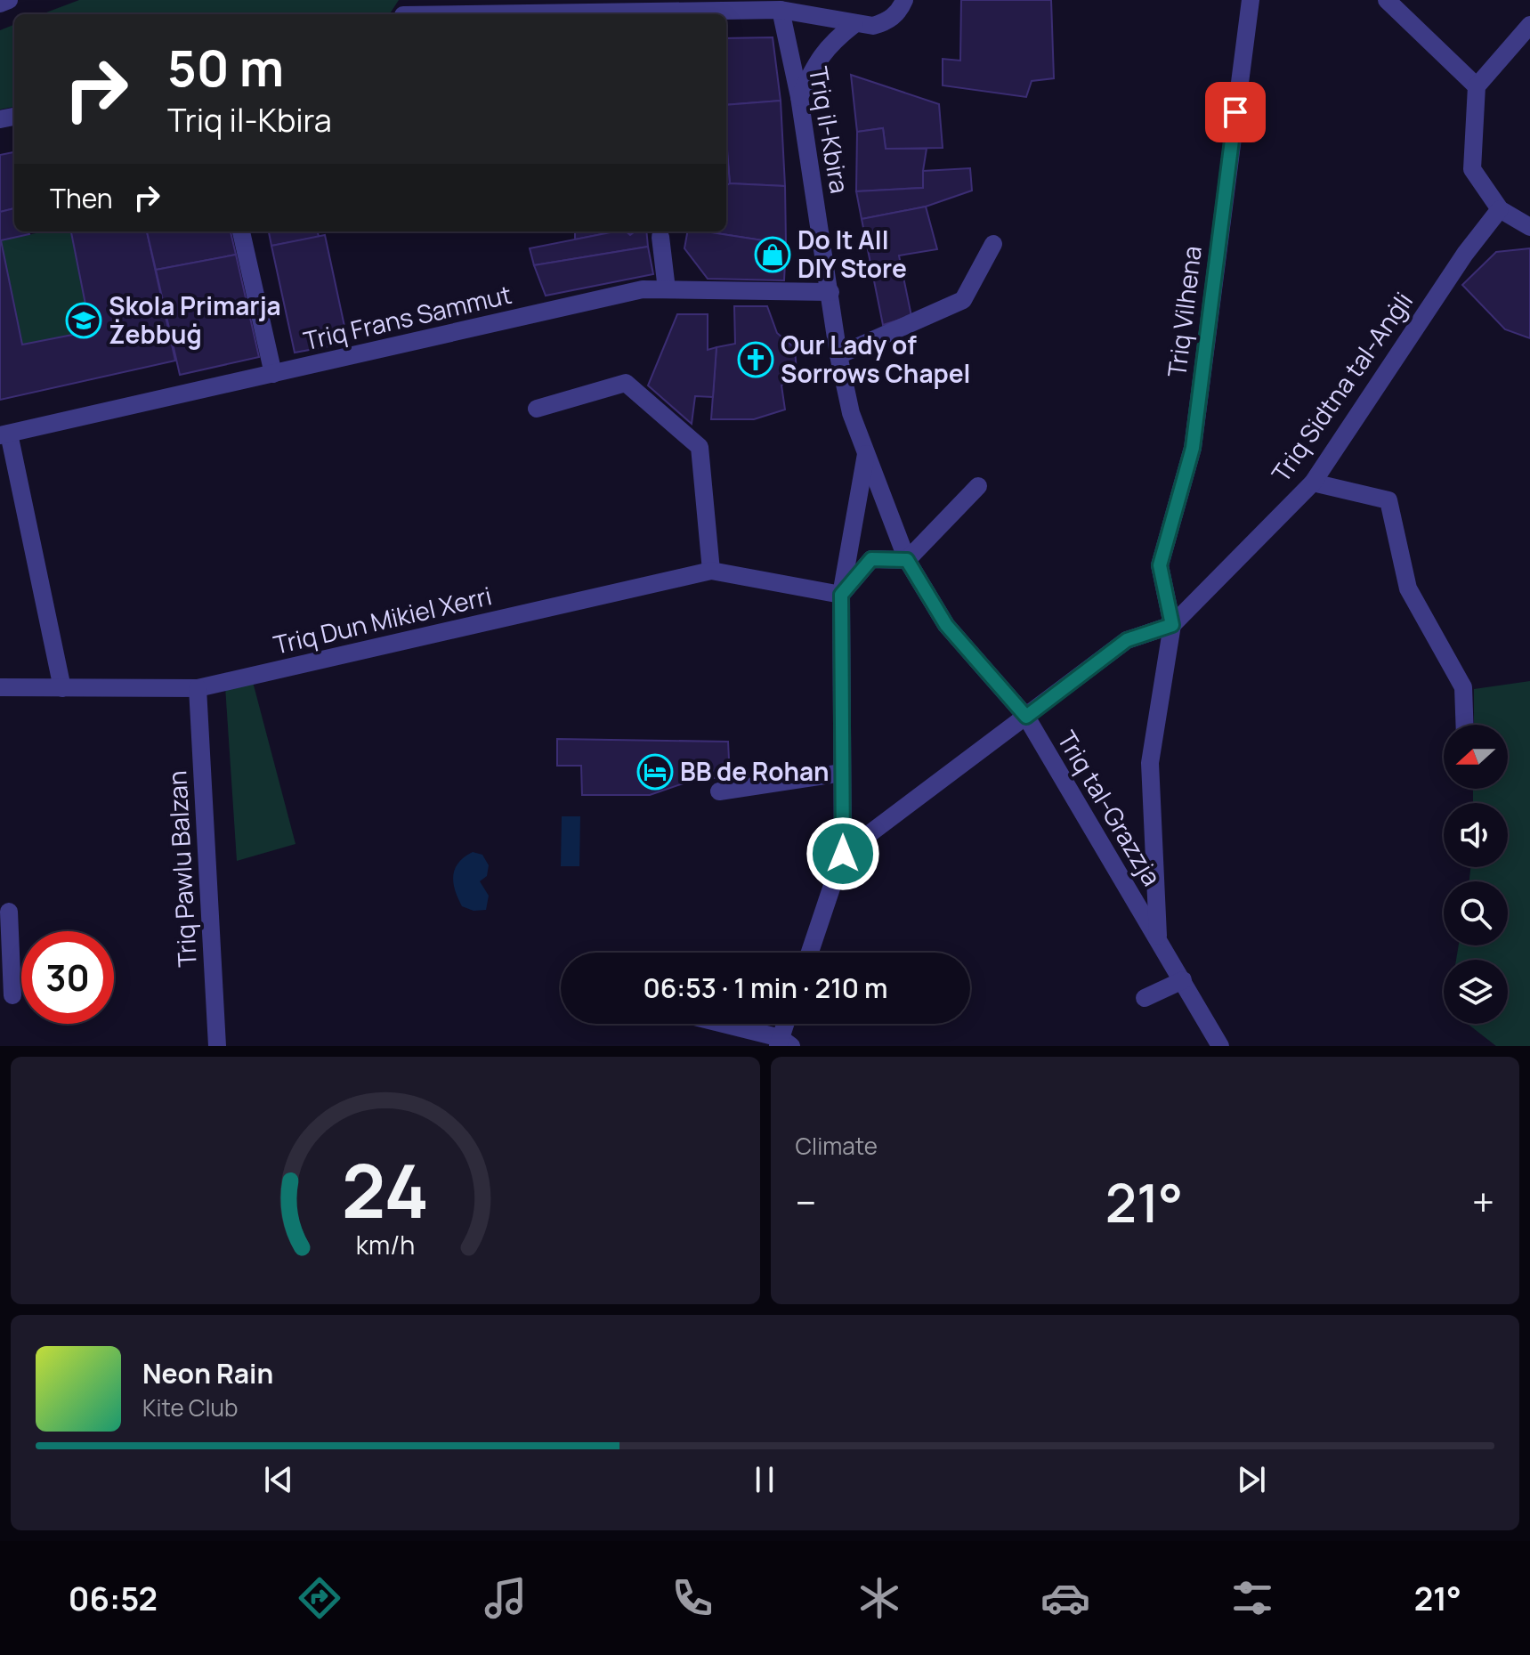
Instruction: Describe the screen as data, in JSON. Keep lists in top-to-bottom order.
{
  "streets": {
    "street": [
      "Triq il-Kbira",
      "Triq Vilhena",
      "Triq Frans Sammut",
      "Triq Sidtna tal-Anġli",
      "Triq Dun Mikiel Xerri",
      "Triq tal-Grazzja",
      "Triq Pawlu Balzan"
    ]
  },
  "crossings": [
    ["Triq il-Kbira", "Triq Frans Sammut"],
    ["Triq il-Kbira", "Triq tal-Grazzja"],
    ["Triq Vilhena", "Triq Sidtna tal-Anġli"],
    ["Triq Sidtna tal-Anġli", "Triq tal-Grazzja"],
    ["Triq Dun Mikiel Xerri", "Triq Pawlu Balzan"]
  ],
  "places": {
    "shop": ["Do It All DIY Store"],
    "school or university": ["Skola Primarja Żebbuġ"],
    "church": ["Our Lady of Sorrows Chapel"],
    "hotel": ["BB de Rohan"]
  },
  "north": "left",
  "page": {
    "turn": ["50 m", "Triq il-Kbira"],
    "then": "Then",
    "limit": "30",
    "trip": "06:53 · 1 min · 210 m",
    "tile": "Climate",
    "heat": ["−", "21°", "+"],
    "song": ["Neon Rain", "Kite Club"],
    "tabs": ["06:52", "21°"],
    "gauge": ["24", "km/h"]
  }
}
